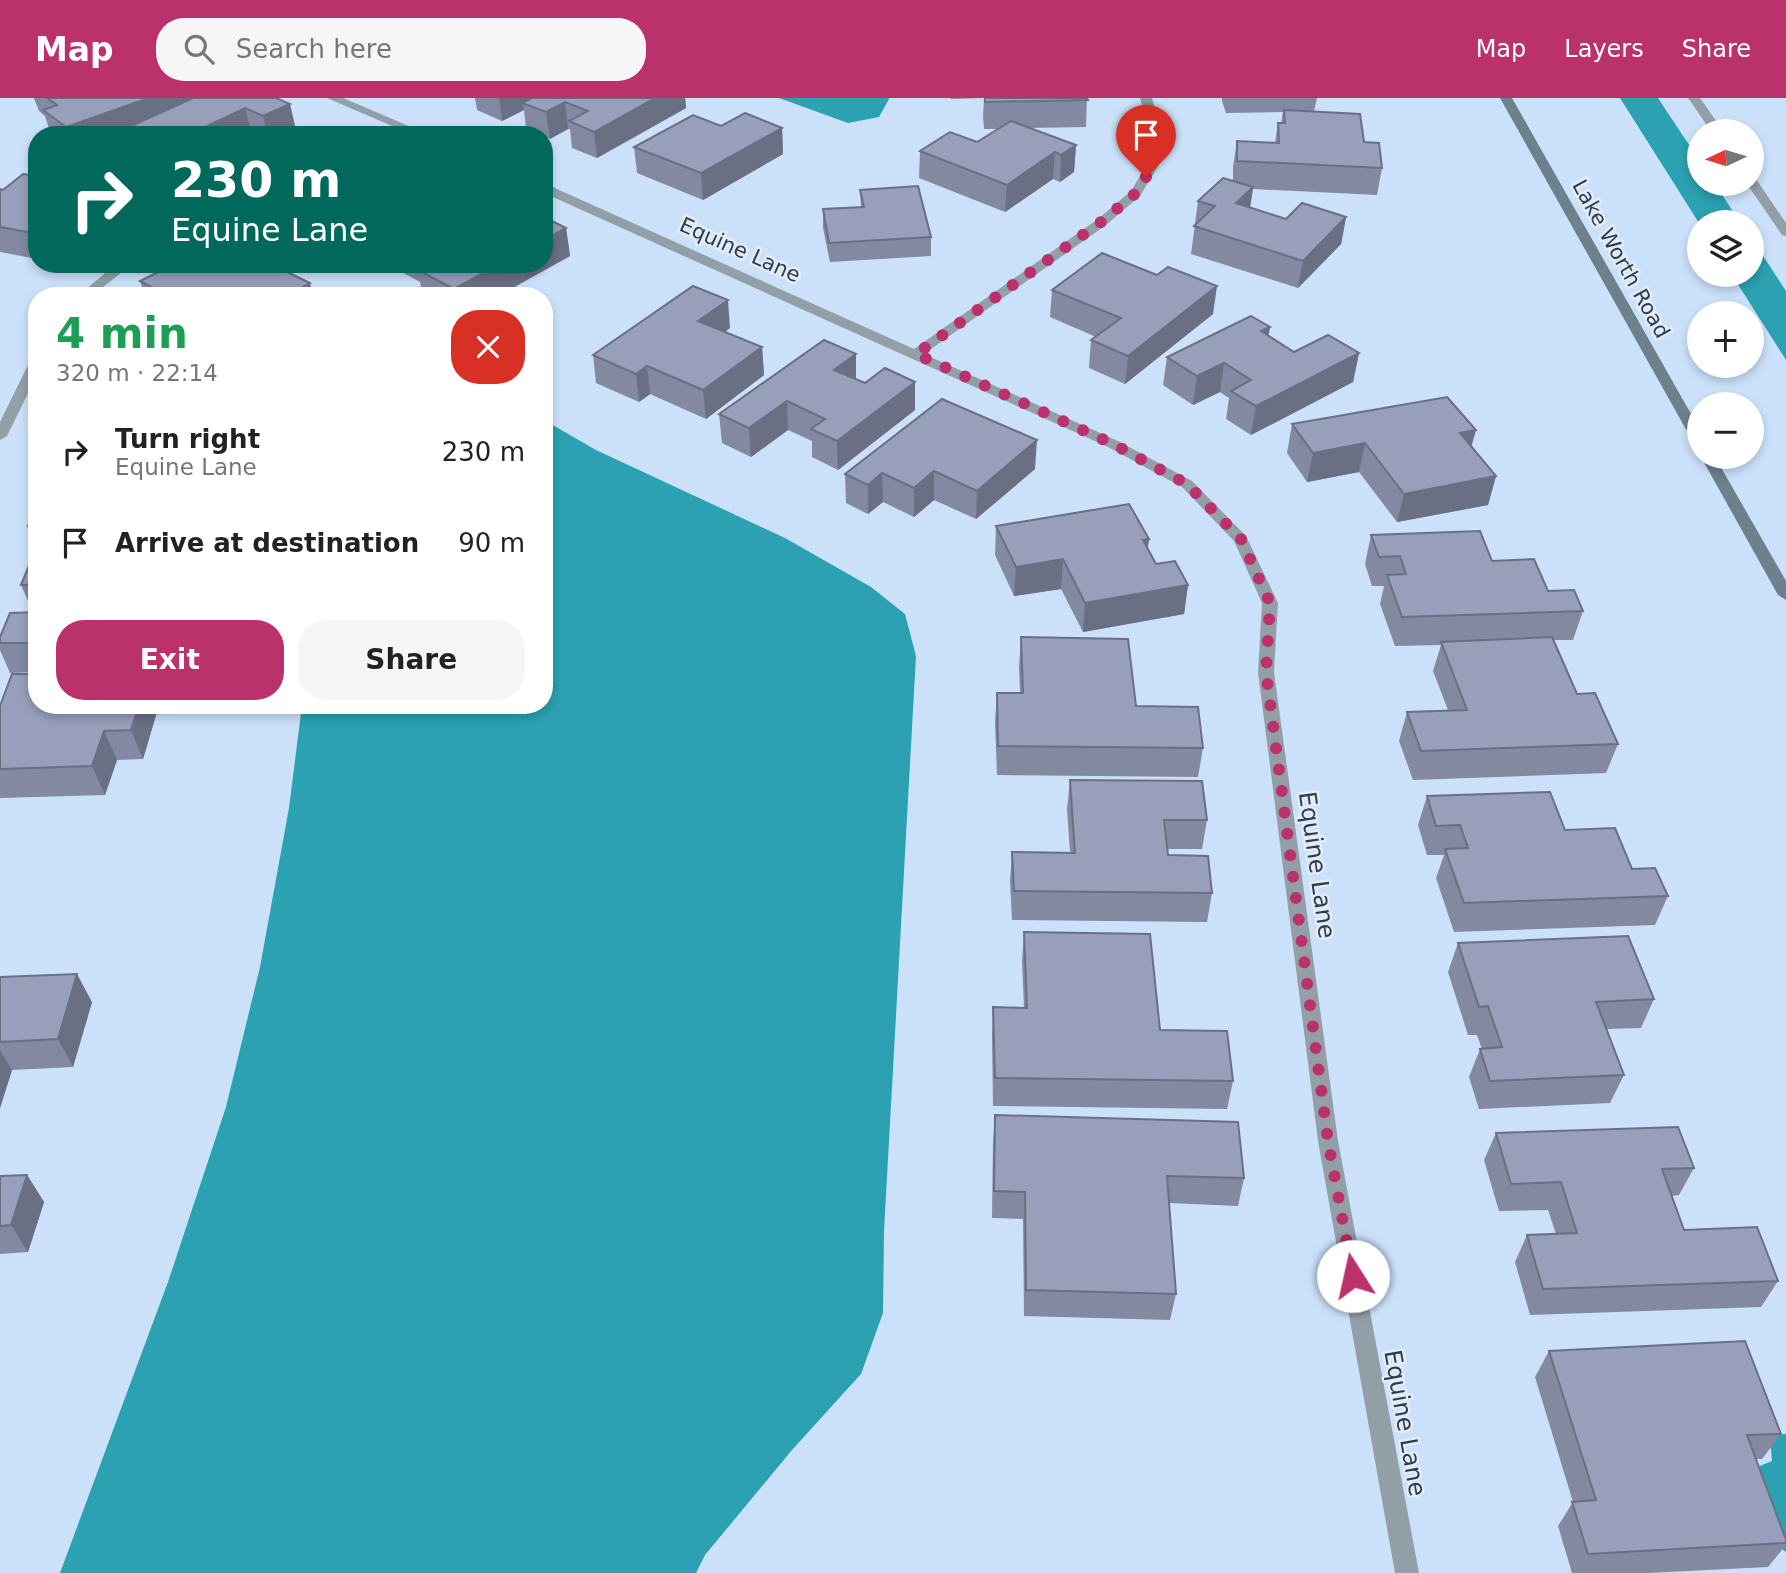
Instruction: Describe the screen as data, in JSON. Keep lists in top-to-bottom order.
{
  "streets": {
    "street": ["Equine Lane", "Lake Worth Road"]
  },
  "north": "left",
  "page": {
    "header": "Map",
    "search": "Search here",
    "nav": ["Map", "Layers", "Share"],
    "map_buttons": ["+", "−"],
    "turn": ["230 m", "Equine Lane"],
    "heading": ["4 min", "320 m · 22:14"],
    "list": [
      {
        "name": "Turn right",
        "note": "Equine Lane",
        "value": "230 m"
      },
      {
        "name": "Arrive at destination",
        "value": "90 m"
      }
    ],
    "buttons": ["Exit", "Share"]
  }
}
